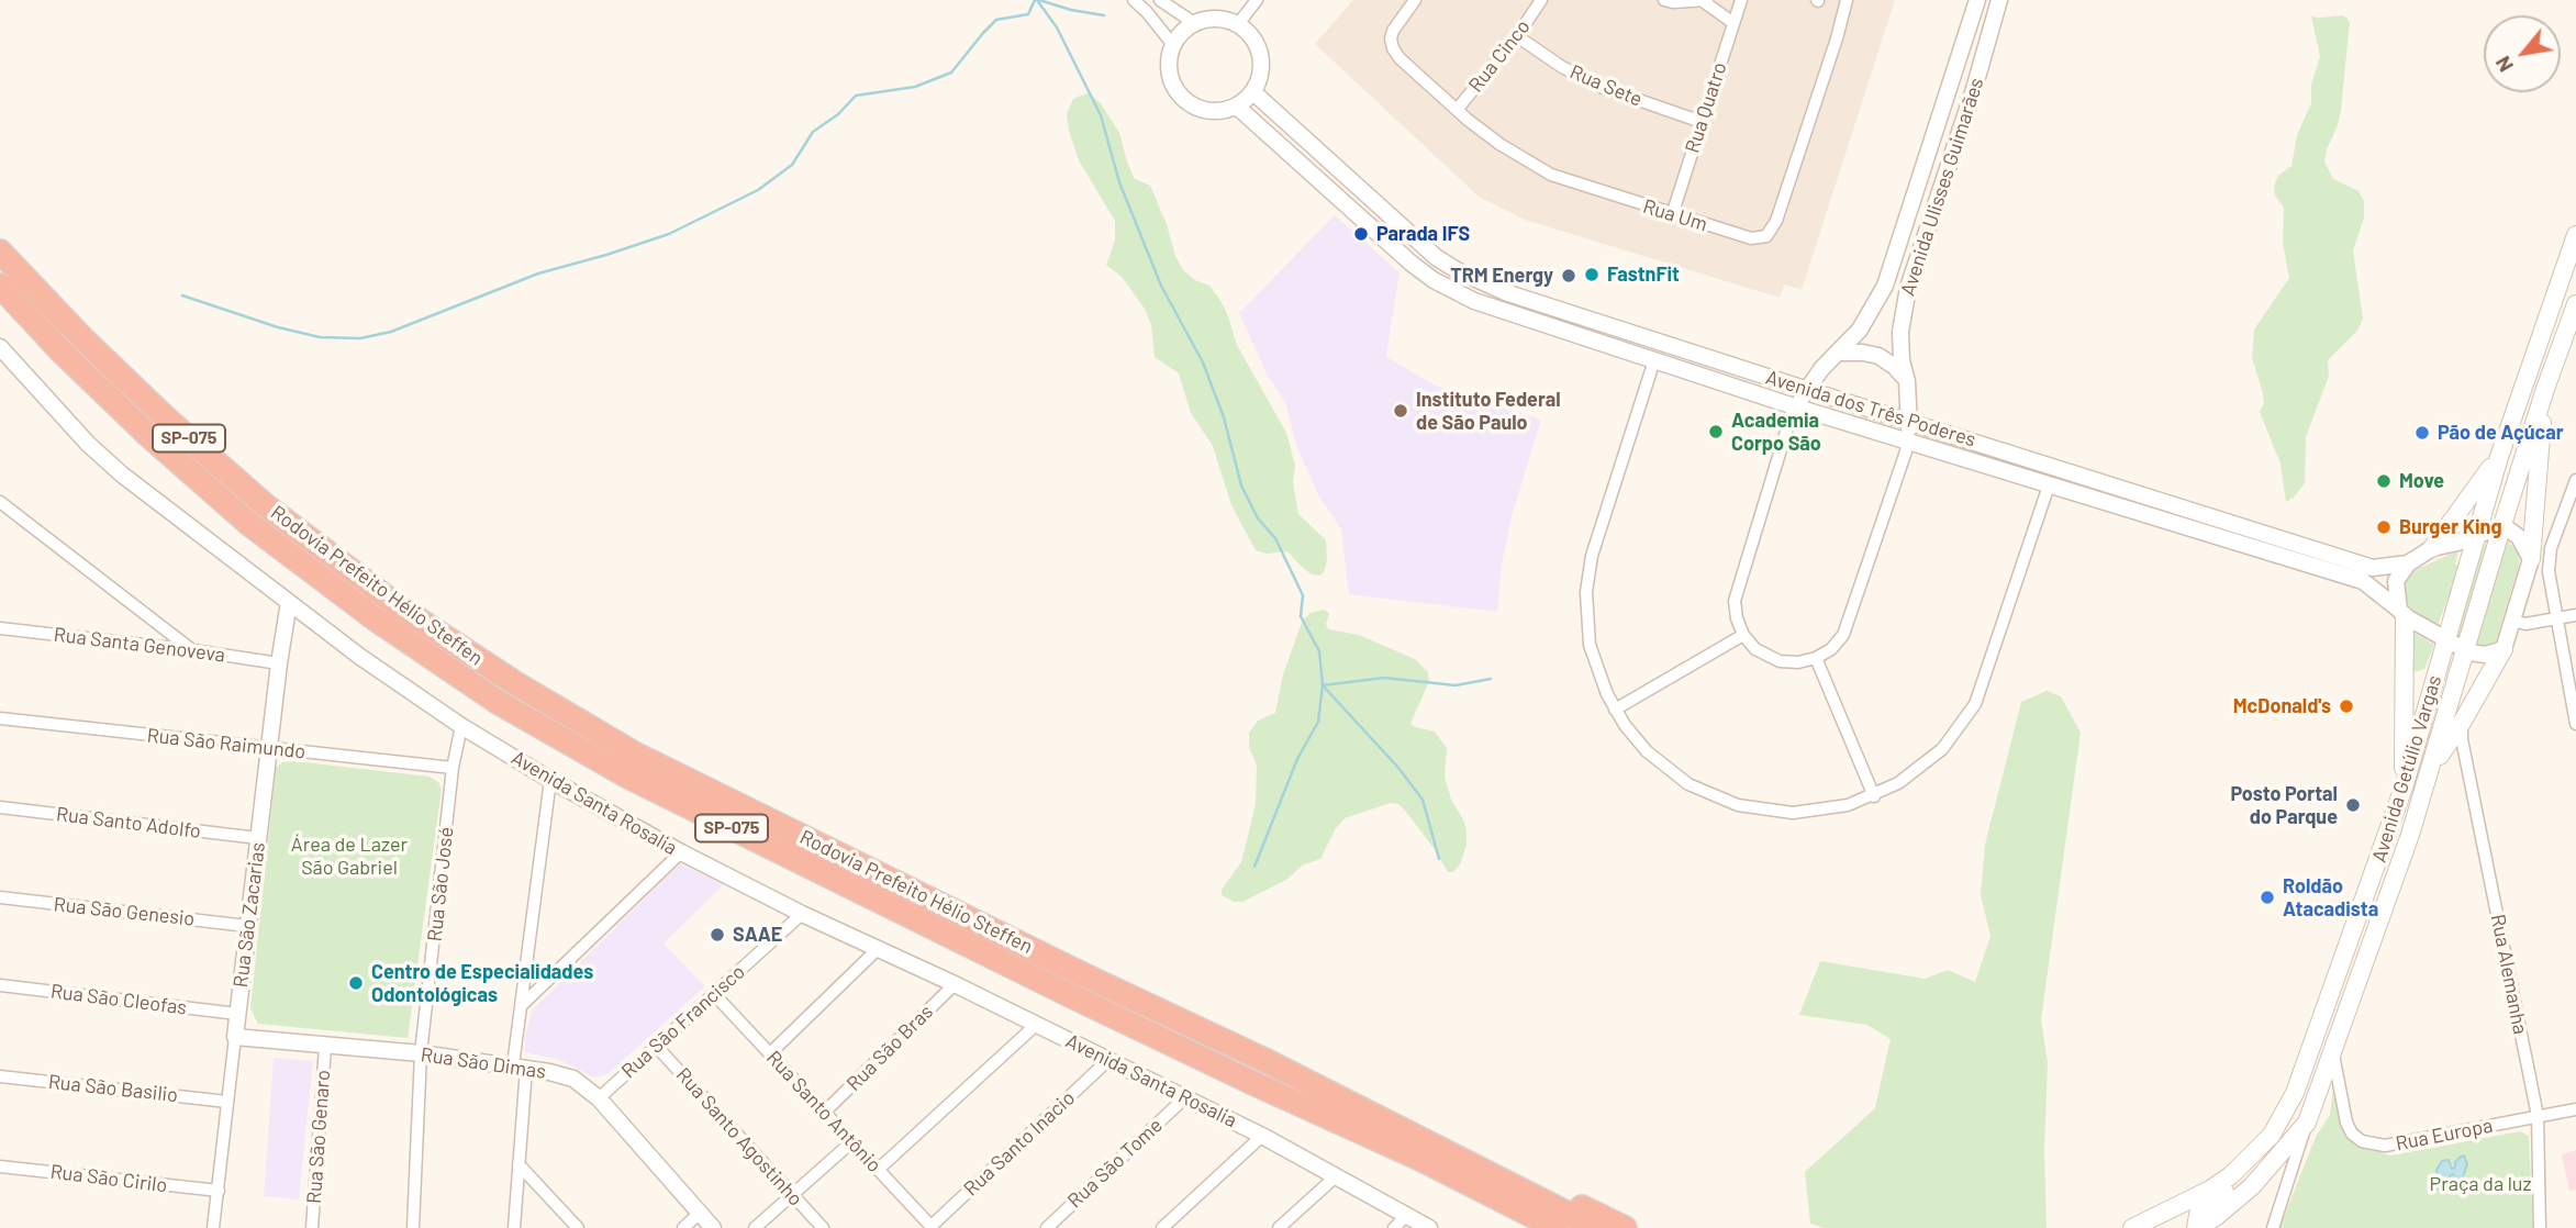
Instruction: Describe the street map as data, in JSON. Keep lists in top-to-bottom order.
{
  "streets": {
    "highway": ["SP-075", "Rodovia Prefeito Hélio Steffen"],
    "main road": ["Avenida Getúlio Vargas"],
    "street": [
      "Rua Cinco",
      "Rua Sete",
      "Rua Quatro",
      "Avenida Ulisses Guimarães",
      "Rua Um",
      "Avenida dos Três Poderes",
      "Rua Santa Genoveva",
      "Rua São Raimundo",
      "Avenida Santa Rosalia",
      "Rua Santo Adolfo",
      "Rua São José",
      "Rua São Genesio",
      "Rua São Zacarias",
      "Rua Alemanha",
      "Rua São Cleofas",
      "Rua São Francisco",
      "Rua São Bras",
      "Rua São Dimas",
      "Rua São Basilio",
      "Rua Santo Antônio",
      "Rua Europa",
      "Rua São Genaro",
      "Rua Santo Agostinho",
      "Rua Santo Inacio",
      "Rua São Tome",
      "Rua São Cirilo"
    ]
  },
  "crossings": [
    ["Rua Cinco", "Rua Sete"],
    ["Rua Cinco", "Rua Um"],
    ["Rua Sete", "Rua Quatro"],
    ["Rua Quatro", "Rua Um"],
    ["Avenida Ulisses Guimarães", "Avenida dos Três Poderes"],
    ["Avenida dos Três Poderes", "Avenida Getúlio Vargas"],
    ["Rua Santa Genoveva", "Rua São Zacarias"],
    ["Rua São Raimundo", "Rua São José"],
    ["Rua São Raimundo", "Rua São Zacarias"],
    ["Avenida Getúlio Vargas", "Rua Europa"],
    ["Avenida Santa Rosalia", "Rua São José"],
    ["Avenida Santa Rosalia", "Rua São Zacarias"],
    ["Avenida Santa Rosalia", "Rua São Francisco"],
    ["Avenida Santa Rosalia", "Rua São Bras"],
    ["Avenida Santa Rosalia", "Rua Santo Inacio"],
    ["Avenida Santa Rosalia", "Rua São Tome"],
    ["Rua Santo Adolfo", "Rua São Zacarias"],
    ["Rua São José", "Rua São Dimas"],
    ["Rua São Genesio", "Rua São Zacarias"],
    ["Rua São Zacarias", "Rua São Cleofas"],
    ["Rua São Zacarias", "Rua São Dimas"],
    ["Rua São Zacarias", "Rua São Basilio"],
    ["Rua São Zacarias", "Rua São Cirilo"],
    ["Rua Alemanha", "Rua Europa"],
    ["Rua São Francisco", "Rua São Dimas"],
    ["Rua São Francisco", "Rua Santo Antônio"],
    ["Rua São Francisco", "Rua Santo Agostinho"],
    ["Rua São Bras", "Rua Santo Antônio"],
    ["Rua São Dimas", "Rua São Genaro"],
    ["Rua Santo Antônio", "Rua Santo Inacio"]
  ],
  "parks": ["Área de Lazer São Gabriel", "Praça da luz"],
  "places": [
    "Parada IFS",
    "FastnFit",
    "TRM Energy",
    "Instituto Federal de São Paulo",
    "Academia Corpo São",
    "Pão de Açúcar",
    "Move",
    "Burger King",
    "McDonald's",
    "Posto Portal do Parque",
    "Roldão Atacadista",
    "SAAE",
    "Centro de Especialidades Odontológicas"
  ],
  "north": "bottom left"
}
